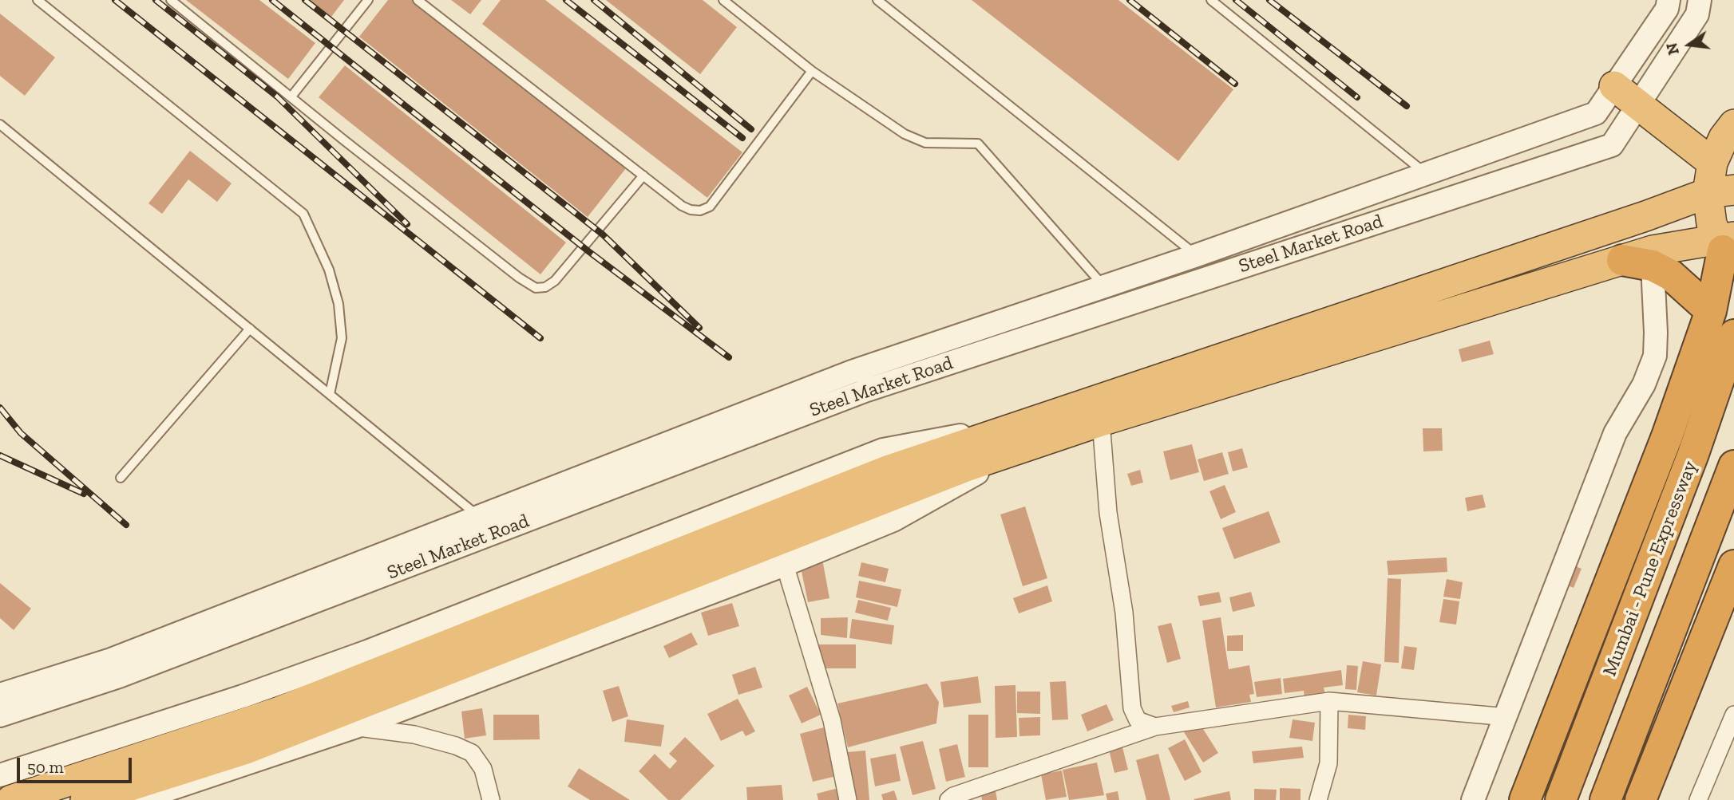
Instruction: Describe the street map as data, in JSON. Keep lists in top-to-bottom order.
{
  "streets": {
    "highway": ["Mumbai - Pune Expressway"],
    "street": ["Steel Market Road"]
  },
  "scale_bar": "50 m",
  "north": "left"
}
